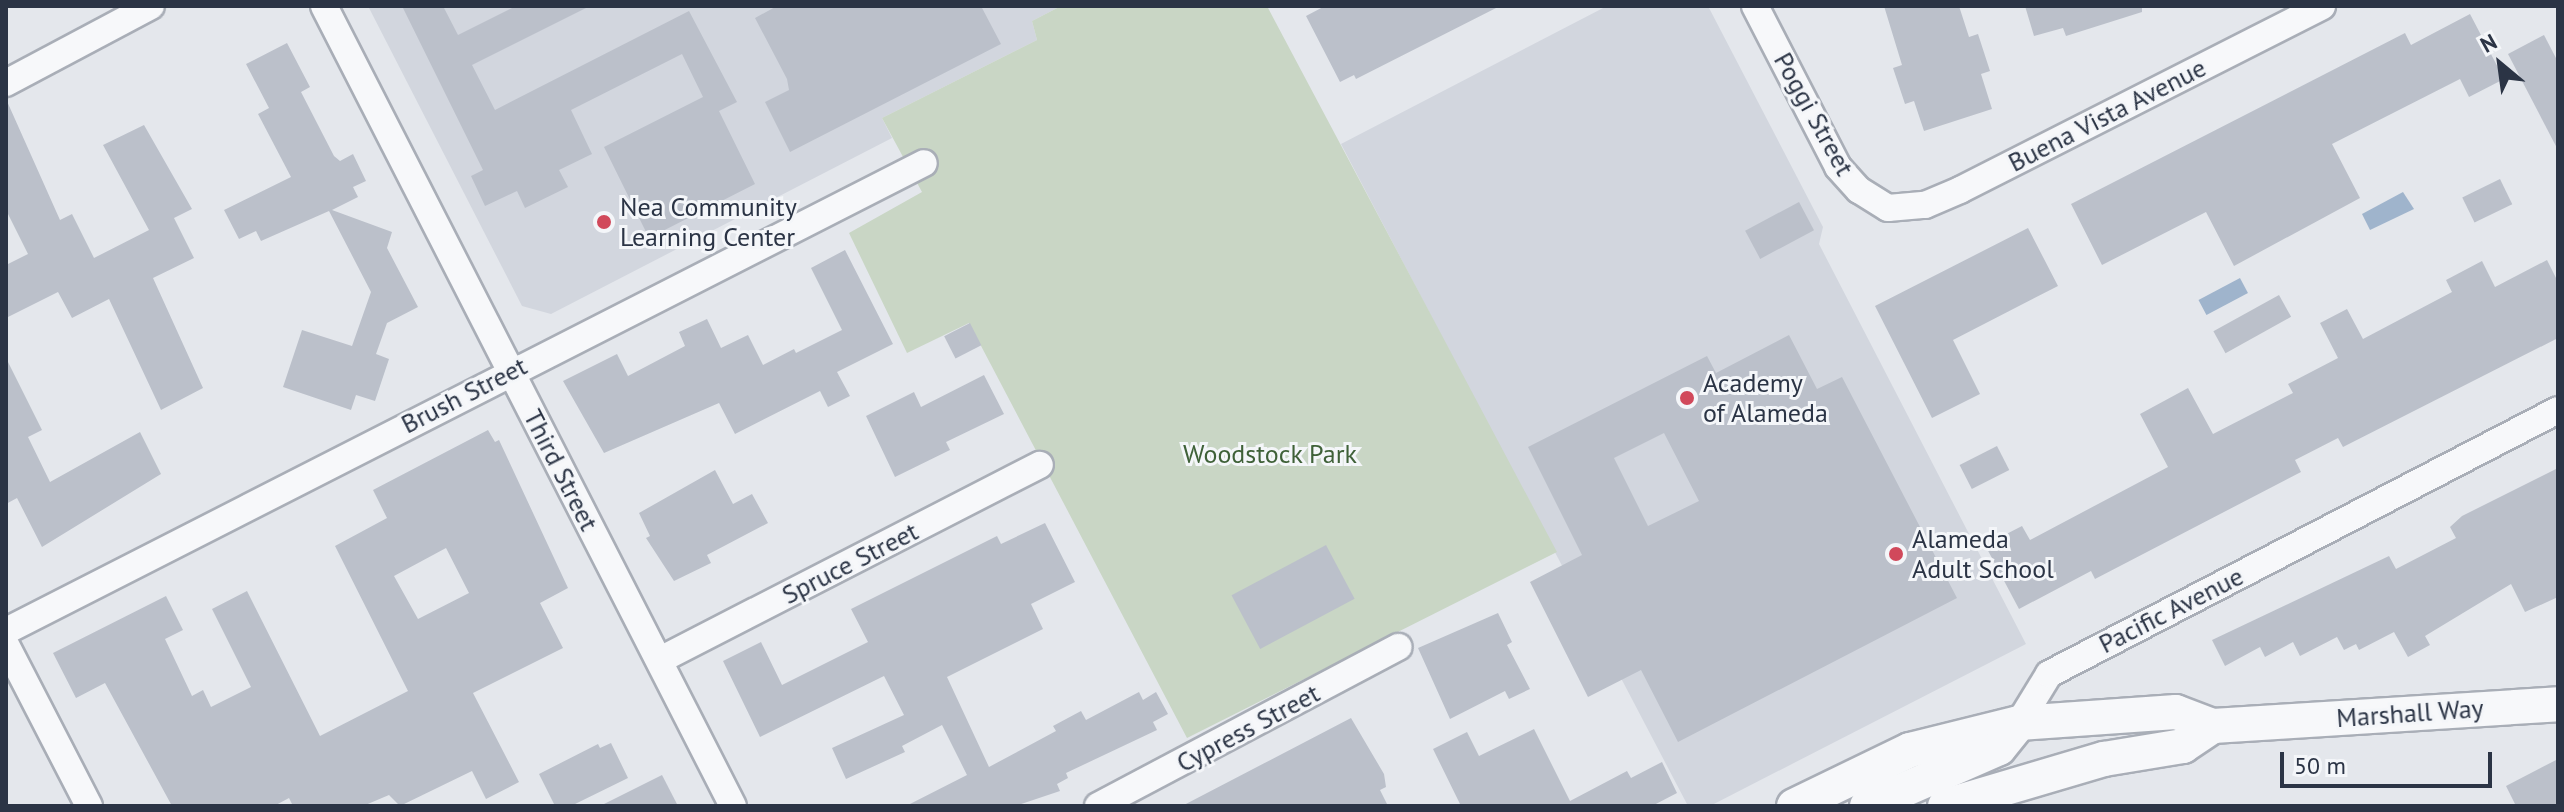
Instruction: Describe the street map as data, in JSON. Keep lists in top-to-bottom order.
{
  "streets": {
    "street": [
      "Poggi Street",
      "Buena Vista Avenue",
      "Brush Street",
      "Third Street",
      "Spruce Street",
      "Pacific Avenue",
      "Marshall Way",
      "Cypress Street"
    ]
  },
  "crossings": [
    ["Poggi Street", "Buena Vista Avenue"],
    ["Brush Street", "Third Street"],
    ["Third Street", "Spruce Street"],
    ["Pacific Avenue", "Marshall Way"]
  ],
  "parks": ["Woodstock Park"],
  "places": ["Nea Community Learning Center", "Academy of Alameda", "Alameda Adult School"],
  "scale_bar": "50 m",
  "north": "top left"
}
